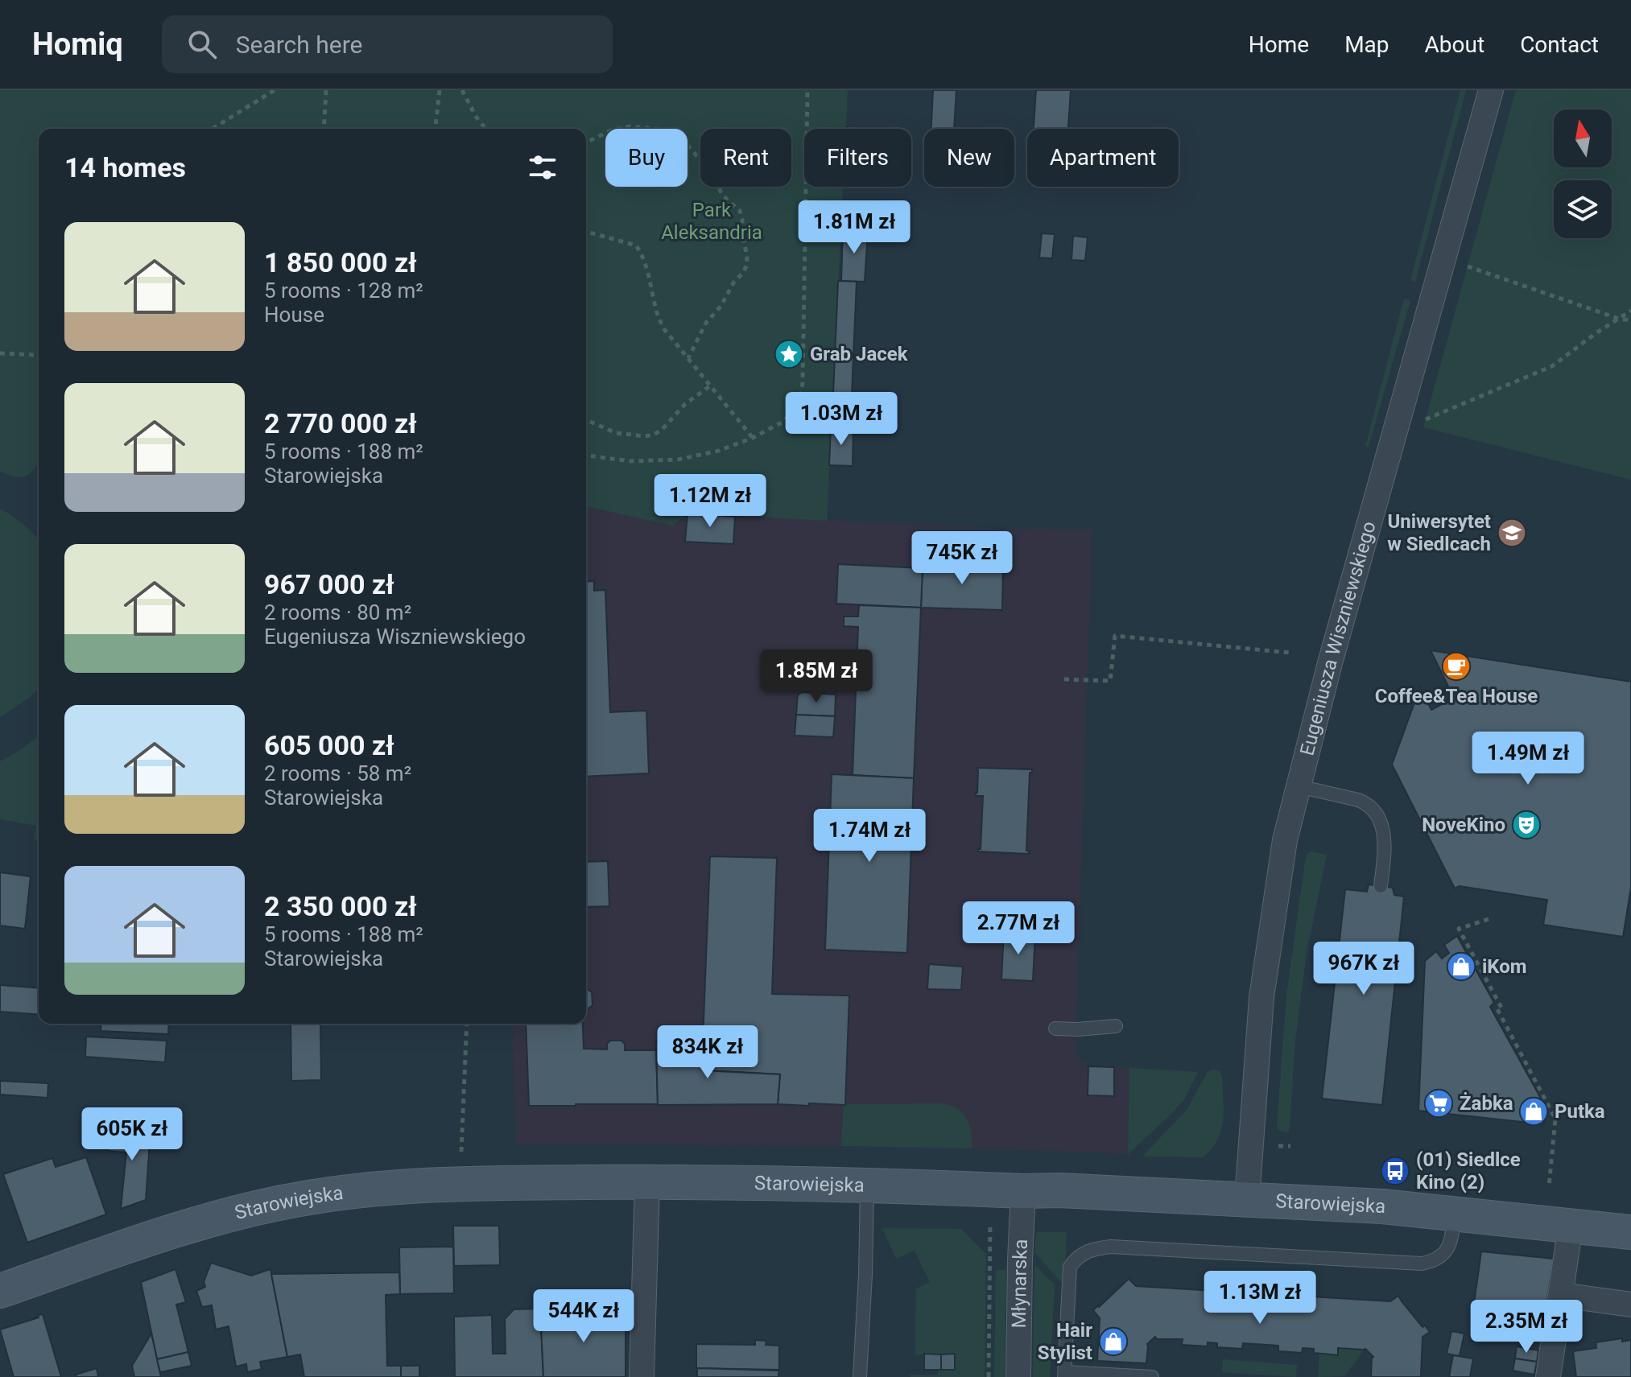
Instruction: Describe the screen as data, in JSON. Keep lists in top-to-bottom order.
{
  "streets": {
    "main road": ["Starowiejska"],
    "street": ["Eugeniusza Wiszniewskiego", "Młynarska"]
  },
  "crossings": [
    ["Eugeniusza Wiszniewskiego", "Starowiejska"],
    ["Starowiejska", "Młynarska"]
  ],
  "parks": ["Park Aleksandria"],
  "places": {
    "place": ["Grab Jacek"],
    "school or university": ["Uniwersytet w Siedlcach"],
    "cafe": ["Coffee&Tea House"],
    "theatre": ["NoveKino"],
    "shop": ["iKom", "Putka", "Hair Stylist"],
    "supermarket": ["Żabka"],
    "bus stop": ["(01) Siedlce Kino (2)"]
  },
  "north": "top",
  "page": {
    "header": "Homiq",
    "search": "Search here",
    "nav": [
      "Home",
      "Map",
      "About",
      "Contact"
    ],
    "chip": [
      "Buy",
      "Rent",
      "Filters",
      "New",
      "Apartment"
    ],
    "heading": "14 homes",
    "price": [
      "1.81M zł",
      "1.03M zł",
      "1.12M zł",
      "745K zł",
      "1.85M zł",
      "1.49M zł",
      "1.74M zł",
      "2.77M zł",
      "967K zł",
      "834K zł",
      "605K zł",
      "1.13M zł",
      "544K zł",
      "2.35M zł"
    ],
    "list": [
      {
        "name": "1 850 000 zł",
        "note": "5 rooms · 128 m² · House"
      },
      {
        "name": "2 770 000 zł",
        "note": "5 rooms · 188 m² · Starowiejska"
      },
      {
        "name": "967 000 zł",
        "note": "2 rooms · 80 m² · Eugeniusza Wiszniewskiego"
      },
      {
        "name": "605 000 zł",
        "note": "2 rooms · 58 m² · Starowiejska"
      },
      {
        "name": "2 350 000 zł",
        "note": "5 rooms · 188 m² · Starowiejska"
      }
    ]
  }
}
